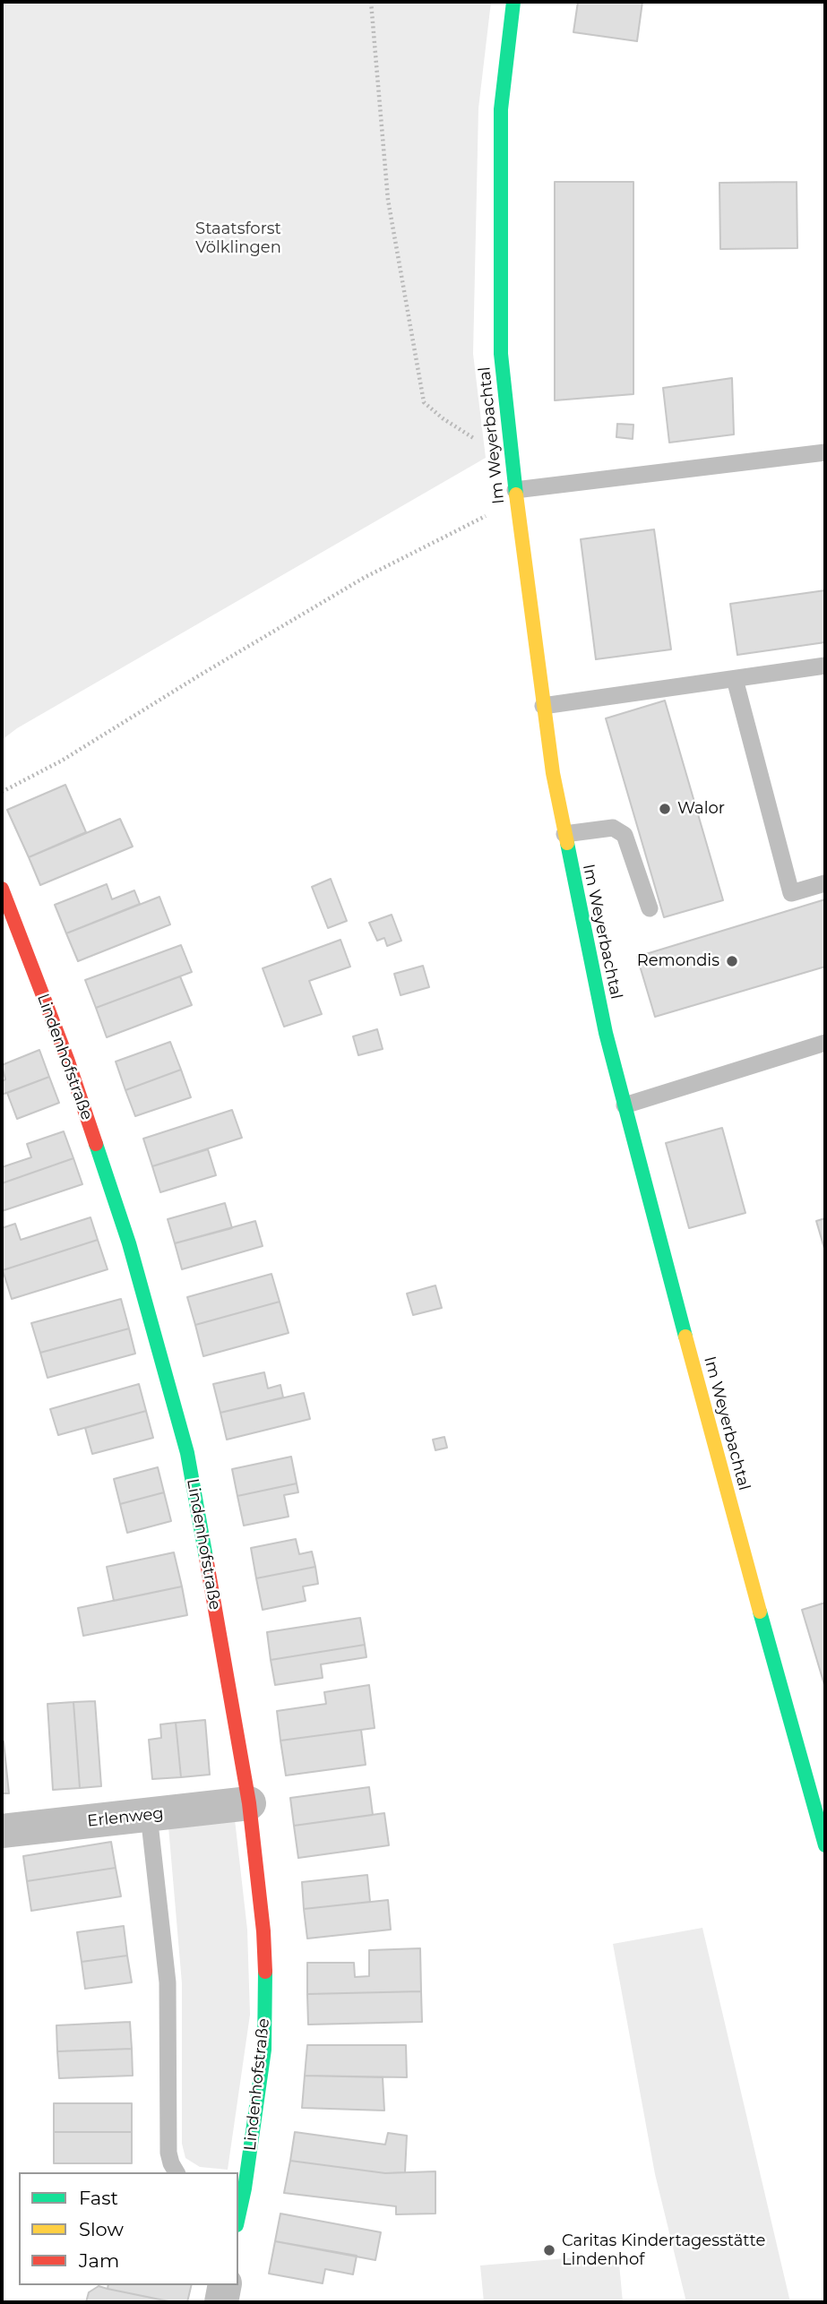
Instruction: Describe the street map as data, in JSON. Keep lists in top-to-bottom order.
{
  "streets": {
    "street": ["Im Weyerbachtal", "Lindenhofstraße", "Erlenweg"]
  },
  "crossings": [
    ["Lindenhofstraße", "Erlenweg"]
  ],
  "parks": ["Staatsforst Völklingen"],
  "places": ["Walor", "Remondis", "Caritas Kindertagesstätte Lindenhof"],
  "legend": ["Fast", "Slow", "Jam"]
}
